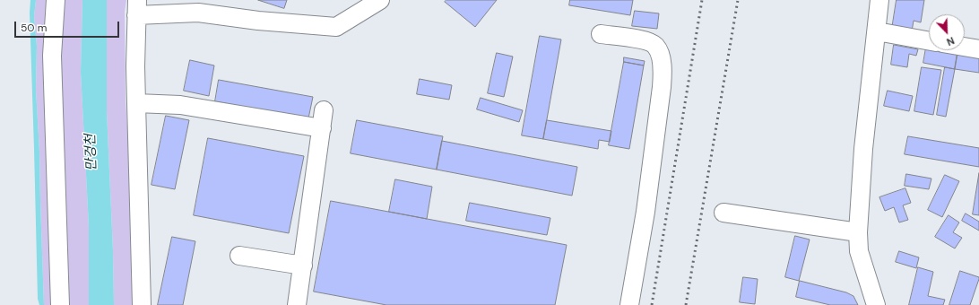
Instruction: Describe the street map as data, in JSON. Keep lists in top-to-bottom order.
{
  "water": ["만겅천"],
  "scale_bar": "50 m",
  "north": "bottom right"
}
